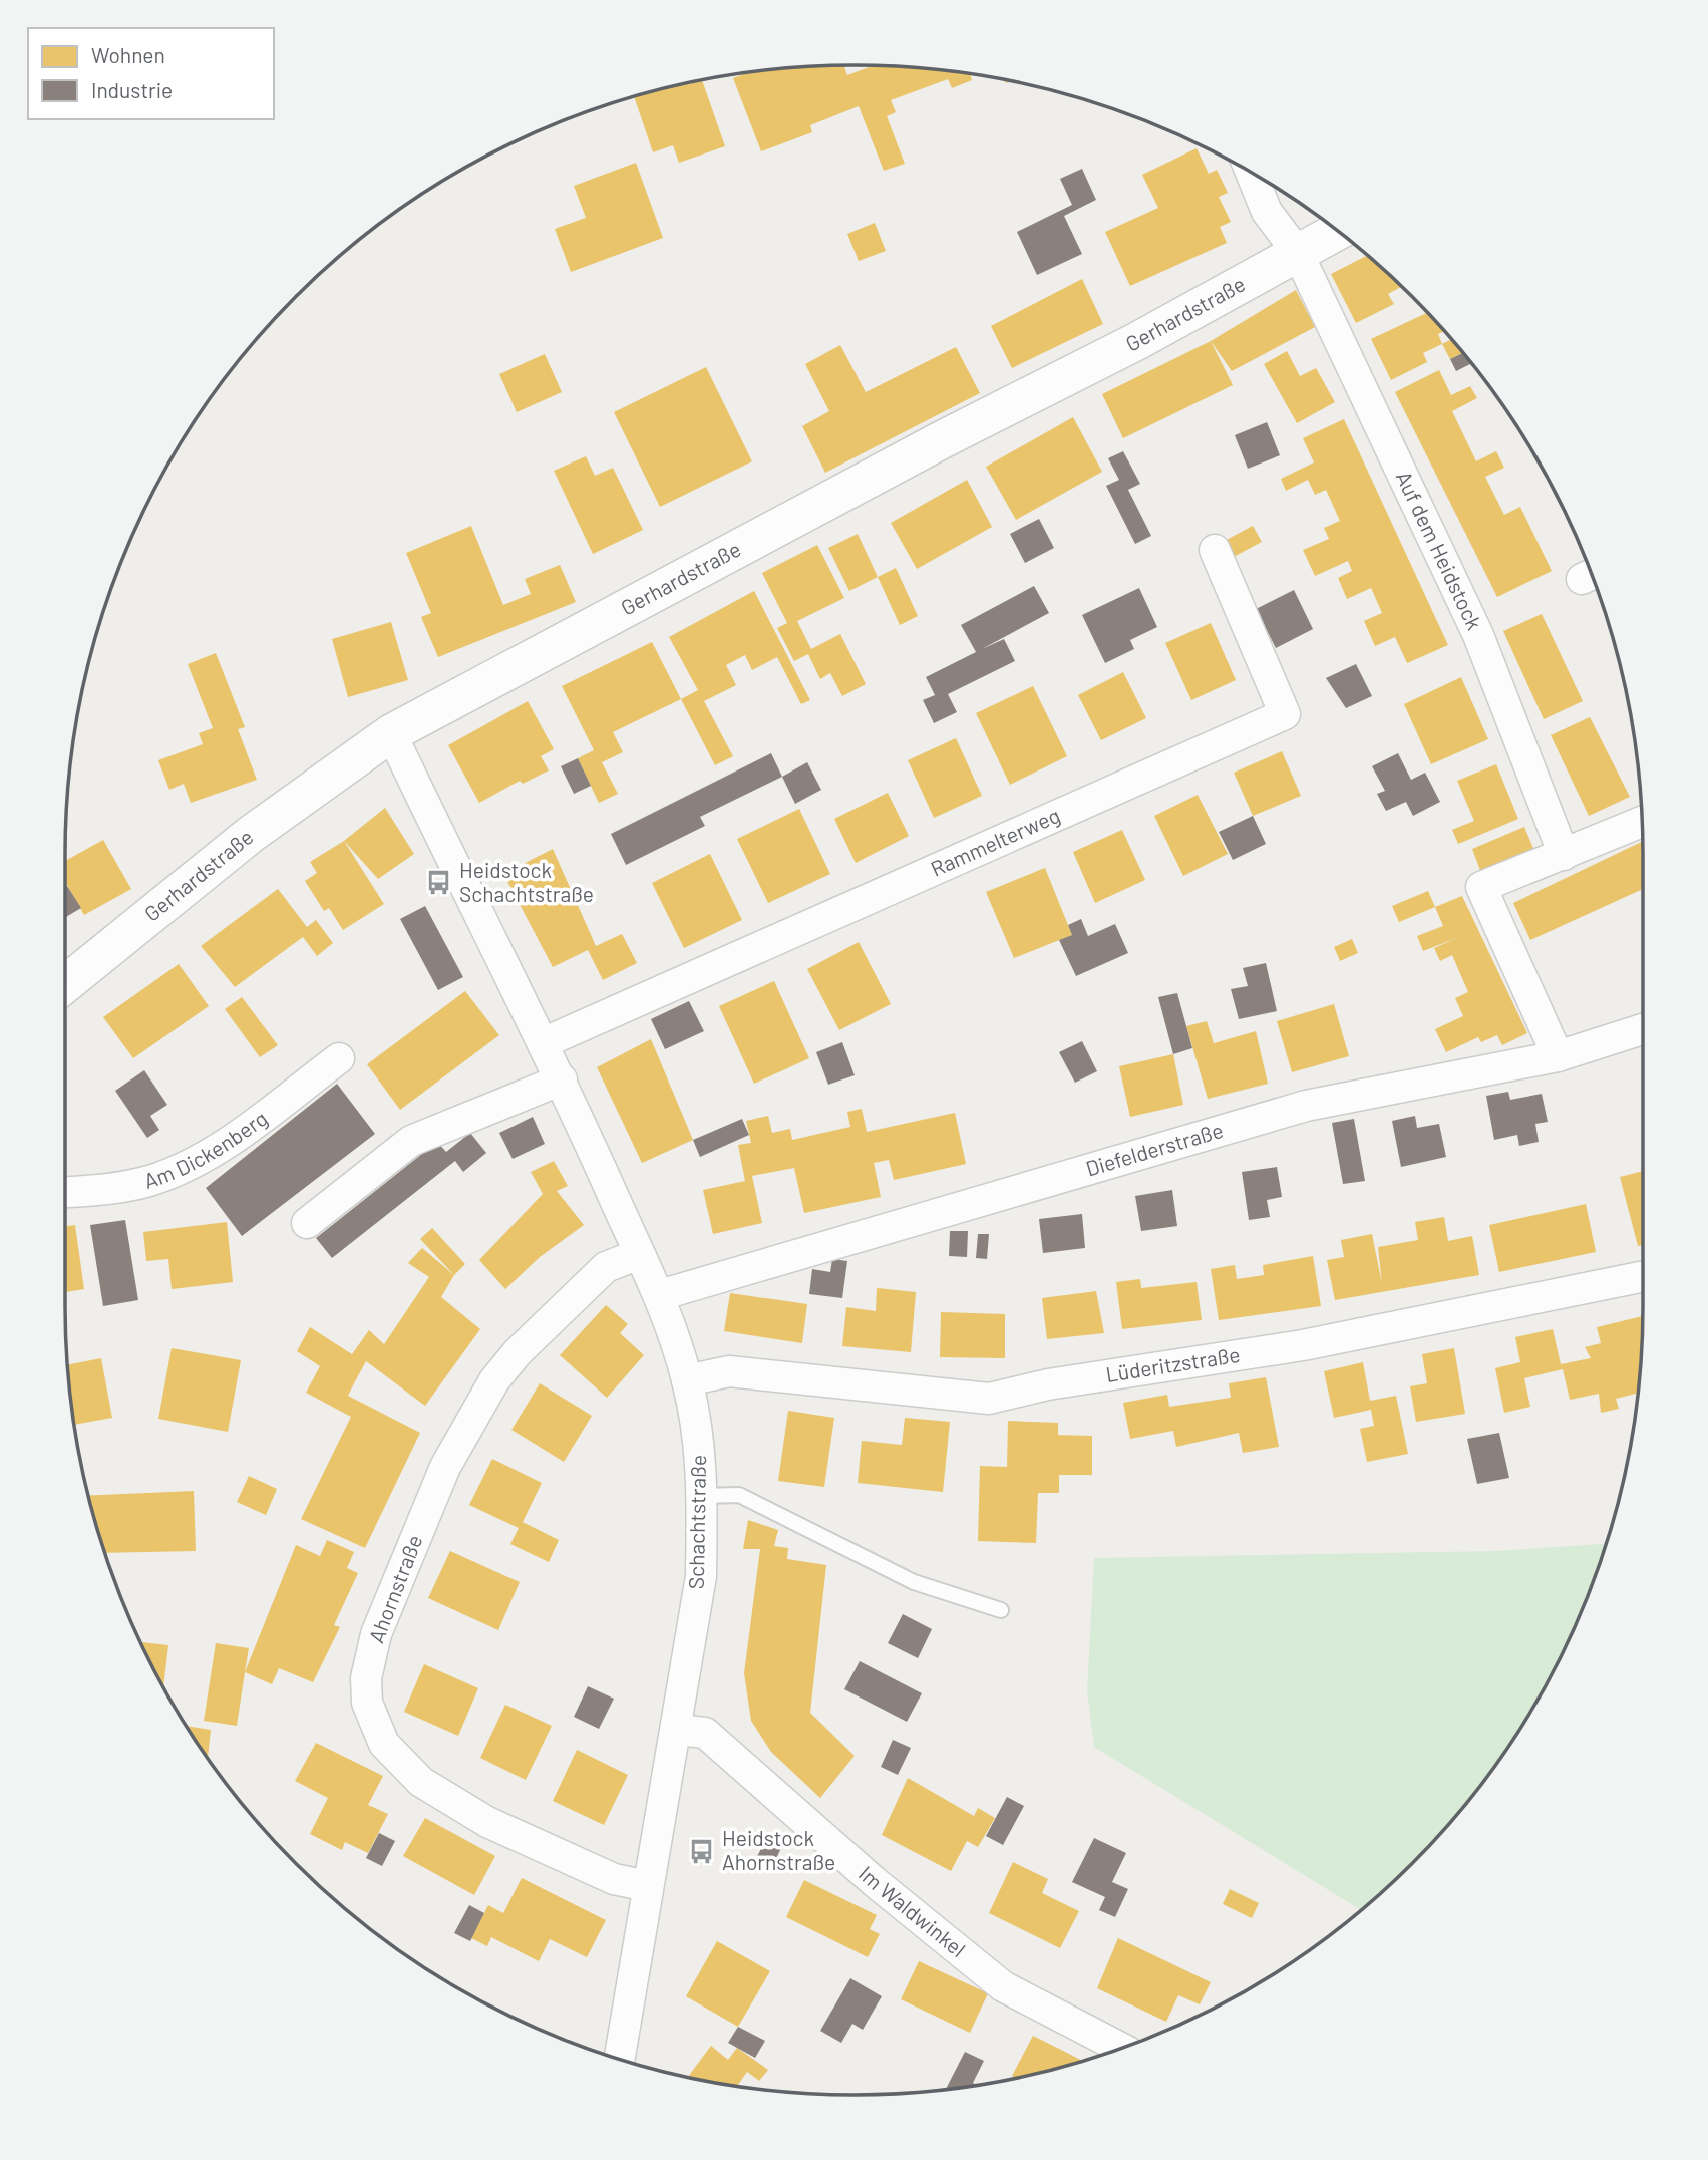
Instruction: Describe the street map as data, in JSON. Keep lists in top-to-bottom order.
{
  "streets": {
    "street": [
      "Gerhardstraße",
      "Auf dem Heidstock",
      "Rammelterweg",
      "Am Dickenberg",
      "Diefelderstraße",
      "Lüderitzstraße",
      "Schachtstraße",
      "Ahornstraße",
      "Im Waldwinkel"
    ]
  },
  "crossings": [
    ["Gerhardstraße", "Auf dem Heidstock"],
    ["Gerhardstraße", "Schachtstraße"],
    ["Rammelterweg", "Schachtstraße"],
    ["Diefelderstraße", "Schachtstraße"],
    ["Lüderitzstraße", "Schachtstraße"],
    ["Schachtstraße", "Ahornstraße"],
    ["Schachtstraße", "Im Waldwinkel"]
  ],
  "places": {
    "bus stop": ["Heidstock Schachtstraße", "Heidstock Ahornstraße"]
  },
  "legend": ["Wohnen", "Industrie"]
}
